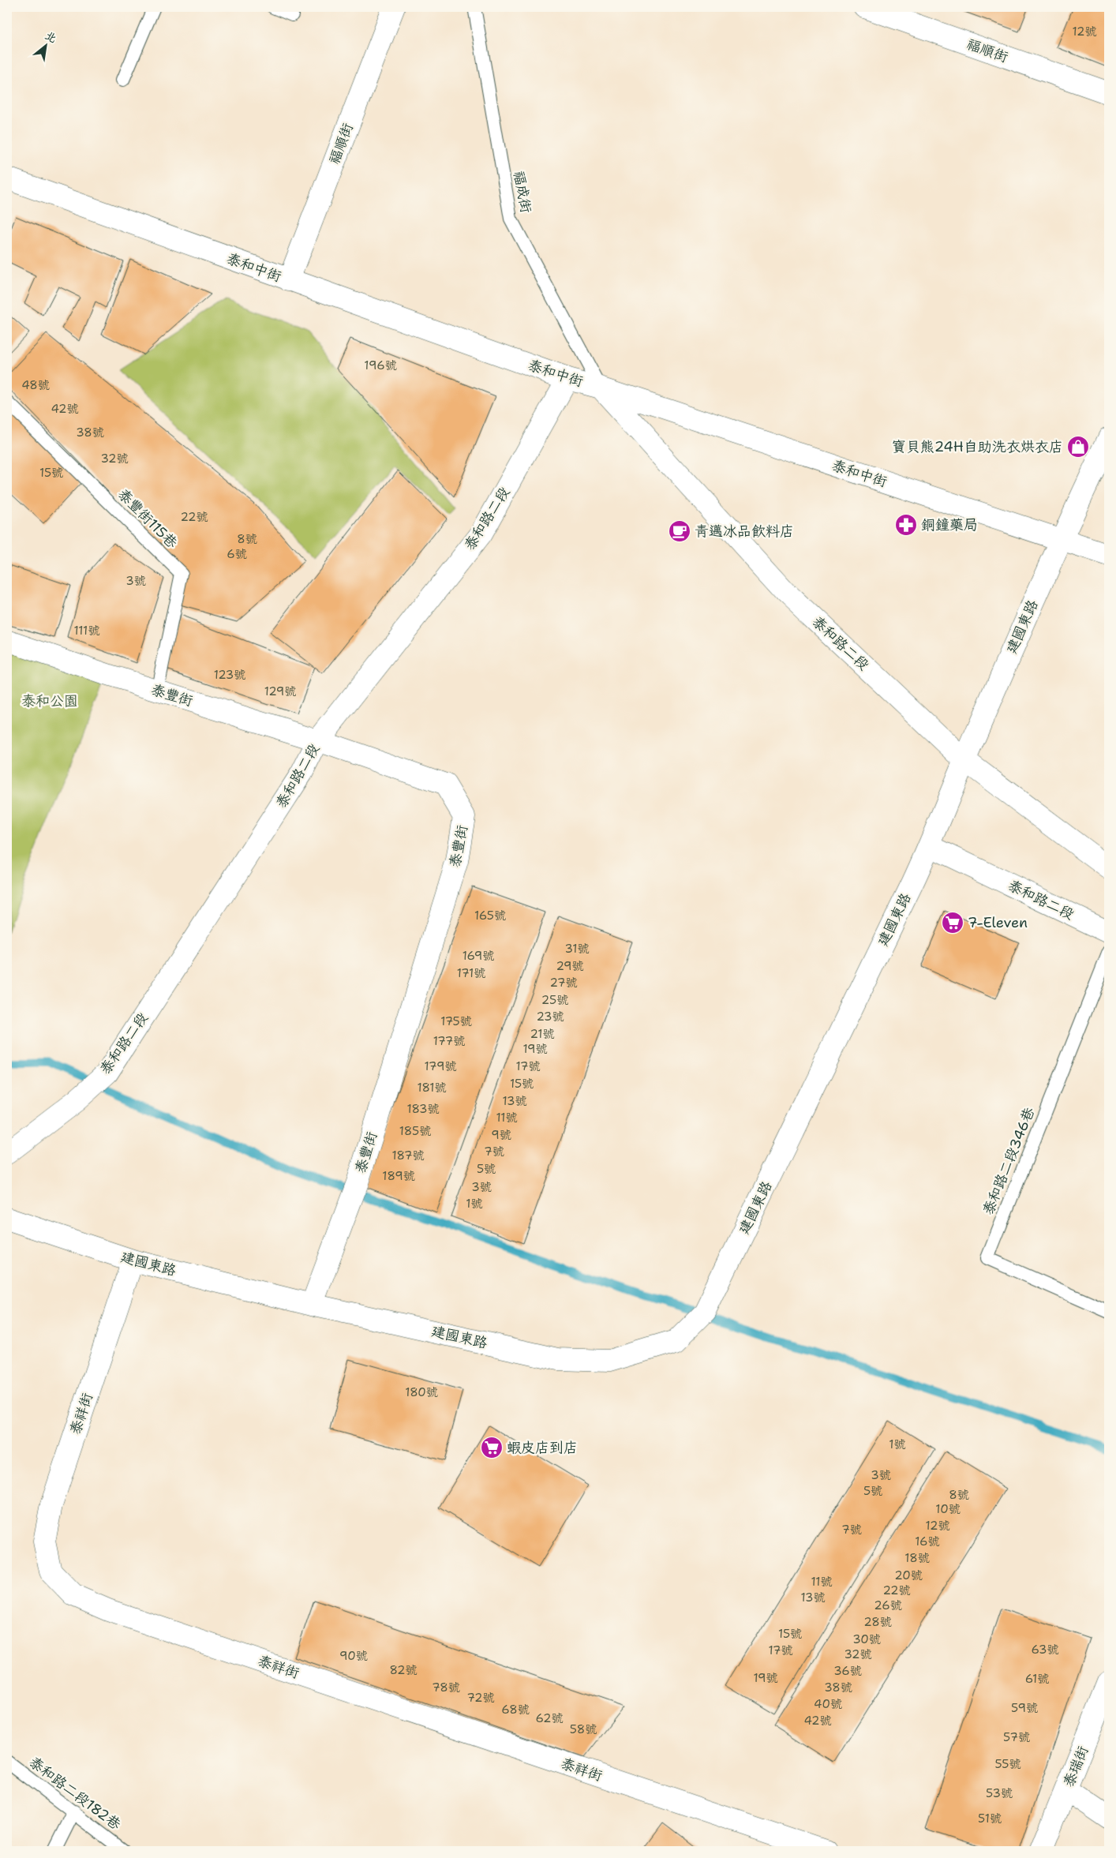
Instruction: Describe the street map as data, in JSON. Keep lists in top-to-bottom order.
{
  "streets": {
    "street": [
      "福順街",
      "泰和中街",
      "泰和路二段",
      "建國東路",
      "泰豐街",
      "泰祥街",
      "泰瑞街"
    ],
    "lane": [
      "福成街",
      "泰豐街115巷",
      "泰和路二段346巷",
      "泰和路二段182巷"
    ]
  },
  "crossings": [
    ["福順街", "泰和中街"],
    ["福成街", "泰和中街"],
    ["福成街", "泰和路二段"],
    ["泰和中街", "泰和路二段"],
    ["泰和中街", "建國東路"],
    ["泰豐街115巷", "泰豐街"],
    ["泰和路二段", "建國東路"],
    ["泰和路二段", "泰豐街"],
    ["建國東路", "泰豐街"],
    ["建國東路", "泰祥街"]
  ],
  "parks": ["泰和公園"],
  "places": {
    "shop": ["寶貝熊24H自助洗衣烘衣店"],
    "pharmacy": ["銅鐘藥局"],
    "cafe": ["青邁冰品飲料店"],
    "supermarket": ["7-Eleven", "蝦皮店到店"]
  },
  "house_numbers": [
    "12號",
    "196號",
    "48號",
    "42號",
    "38號",
    "32號",
    "15號",
    "22號",
    "8號",
    "6號",
    "3號",
    "111號",
    "123號",
    "129號",
    "165號",
    "31號",
    "169號",
    "29號",
    "171號",
    "27號",
    "25號",
    "23號",
    "175號",
    "21號",
    "177號",
    "19號",
    "179號",
    "17號",
    "15號",
    "181號",
    "13號",
    "183號",
    "11號",
    "185號",
    "9號",
    "7號",
    "187號",
    "5號",
    "189號",
    "3號",
    "1號",
    "180號",
    "1號",
    "3號",
    "5號",
    "8號",
    "10號",
    "12號",
    "7號",
    "16號",
    "18號",
    "20號",
    "11號",
    "22號",
    "13號",
    "26號",
    "28號",
    "15號",
    "30號",
    "63號",
    "17號",
    "32號",
    "90號",
    "82號",
    "36號",
    "19號",
    "61號",
    "78號",
    "38號",
    "72號",
    "40號",
    "59號",
    "68號",
    "62號",
    "42號",
    "58號",
    "57號",
    "55號",
    "53號",
    "51號"
  ],
  "north": "top right"
}
